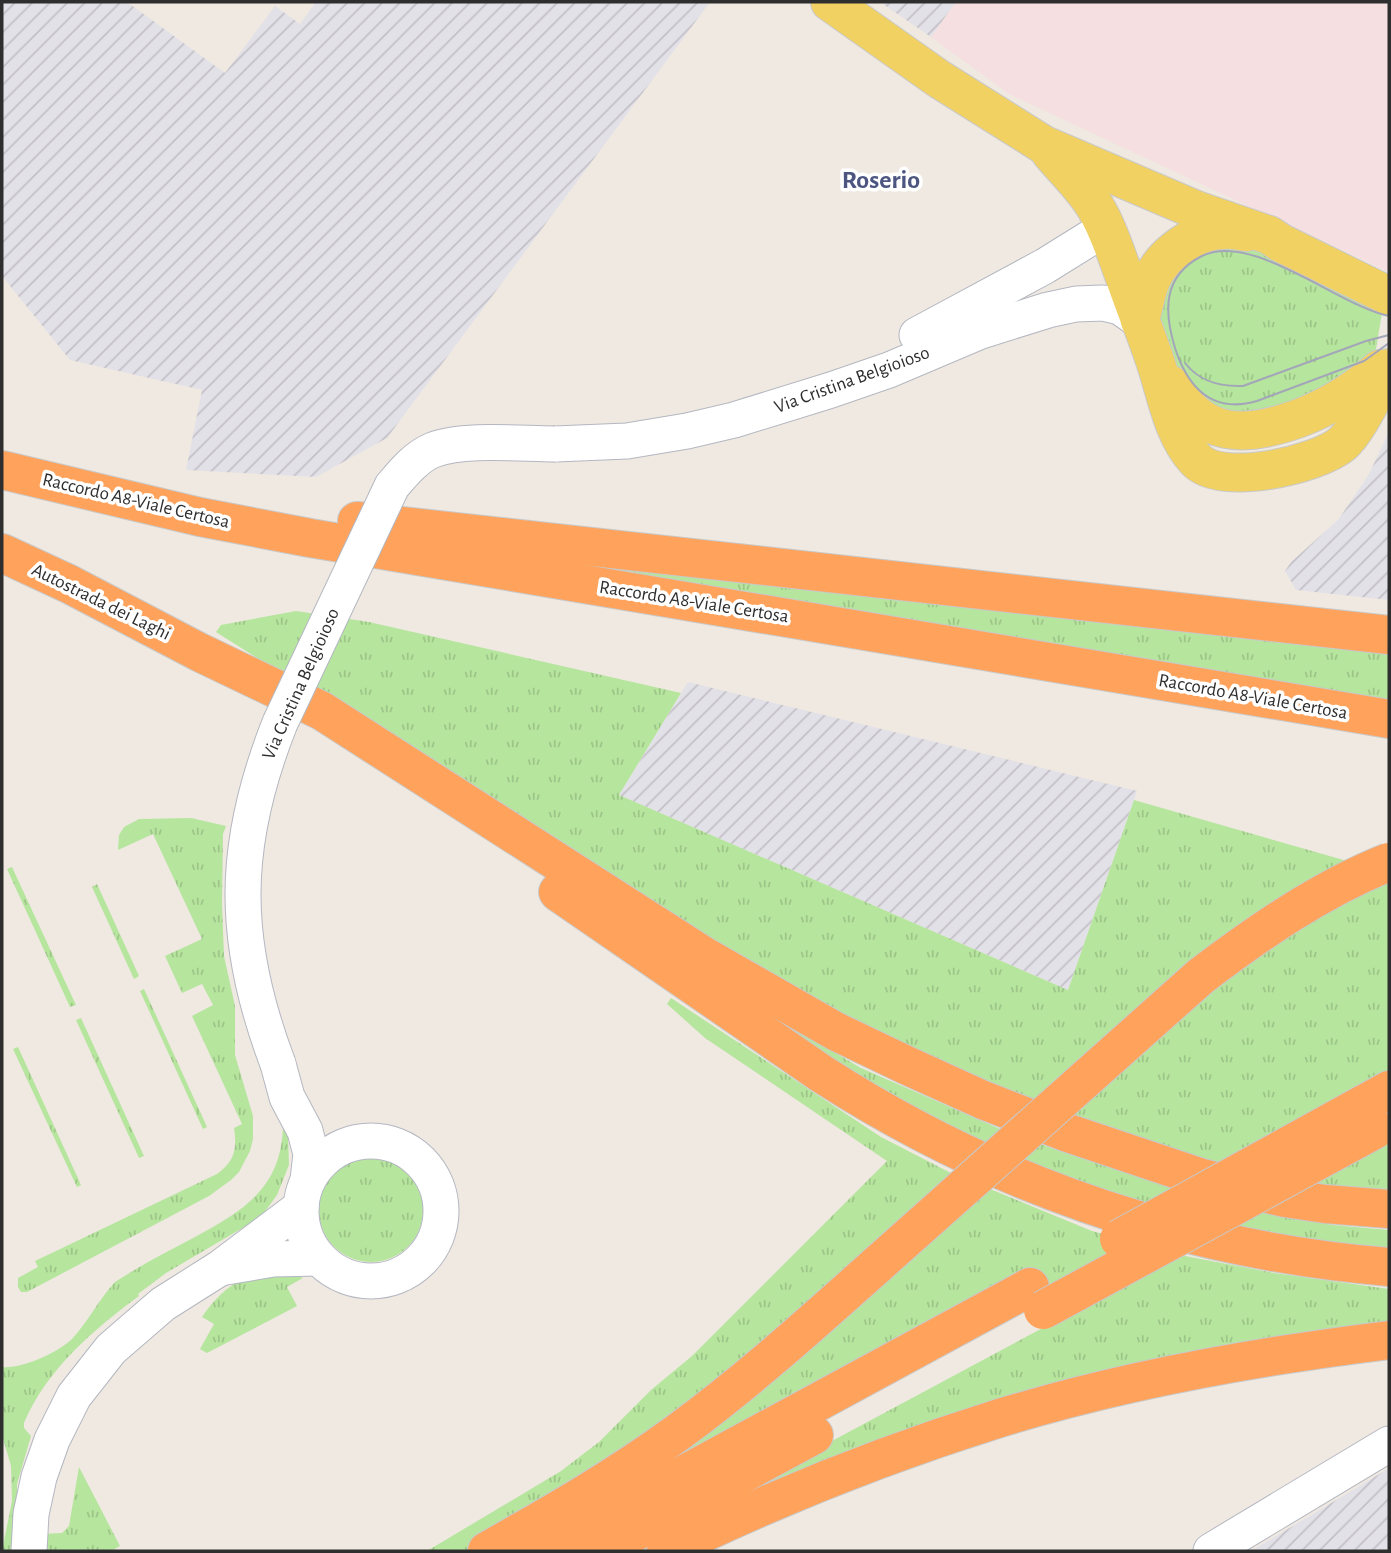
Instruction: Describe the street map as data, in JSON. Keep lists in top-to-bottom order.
{
  "streets": {
    "highway": ["Raccordo A8-Viale Certosa", "Autostrada dei Laghi"],
    "street": ["Via Cristina Belgioioso"]
  },
  "districts": ["Roserio"]
}
